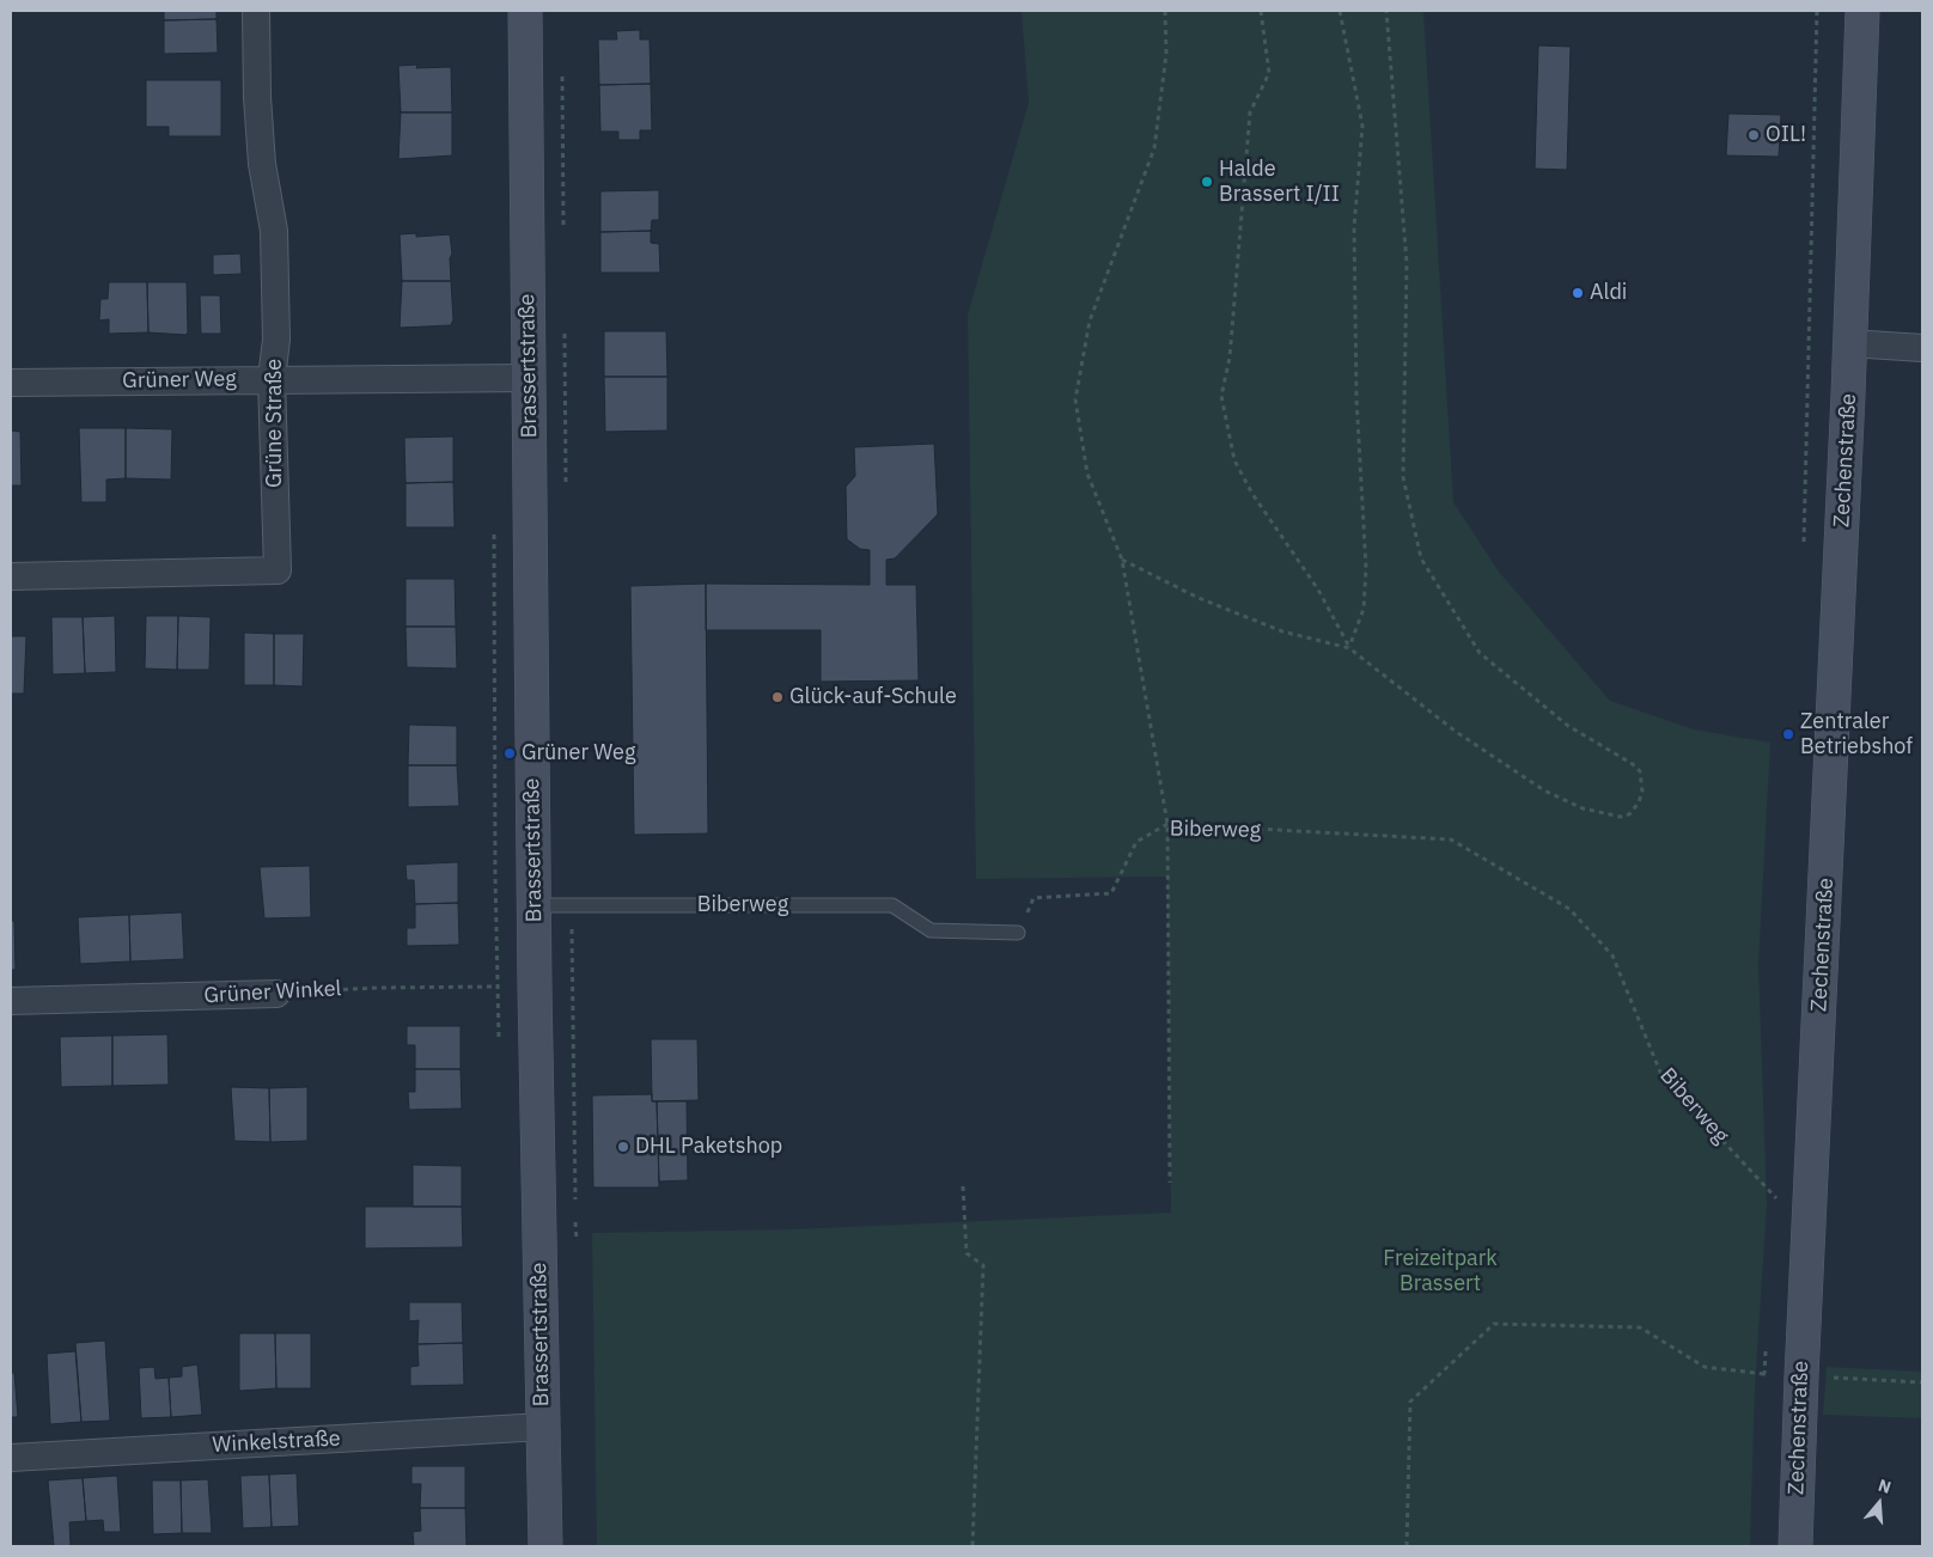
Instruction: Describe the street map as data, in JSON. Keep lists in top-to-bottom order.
{
  "streets": {
    "main road": ["Brassertstraße", "Zechenstraße"],
    "street": [
      "Grüner Weg",
      "Grüne Straße",
      "Grüner Winkel",
      "Winkelstraße"
    ],
    "lane": ["Biberweg"]
  },
  "crossings": [
    ["Brassertstraße", "Grüner Weg"],
    ["Brassertstraße", "Biberweg"],
    ["Brassertstraße", "Grüner Winkel"],
    ["Brassertstraße", "Winkelstraße"],
    ["Grüner Weg", "Grüne Straße"]
  ],
  "parks": ["Freizeitpark Brassert"],
  "places": [
    "OIL!",
    "Halde Brassert I/II",
    "Aldi",
    "Glück-auf-Schule",
    "Zentraler Betriebshof",
    "Grüner Weg",
    "DHL Paketshop"
  ],
  "north": "top"
}
